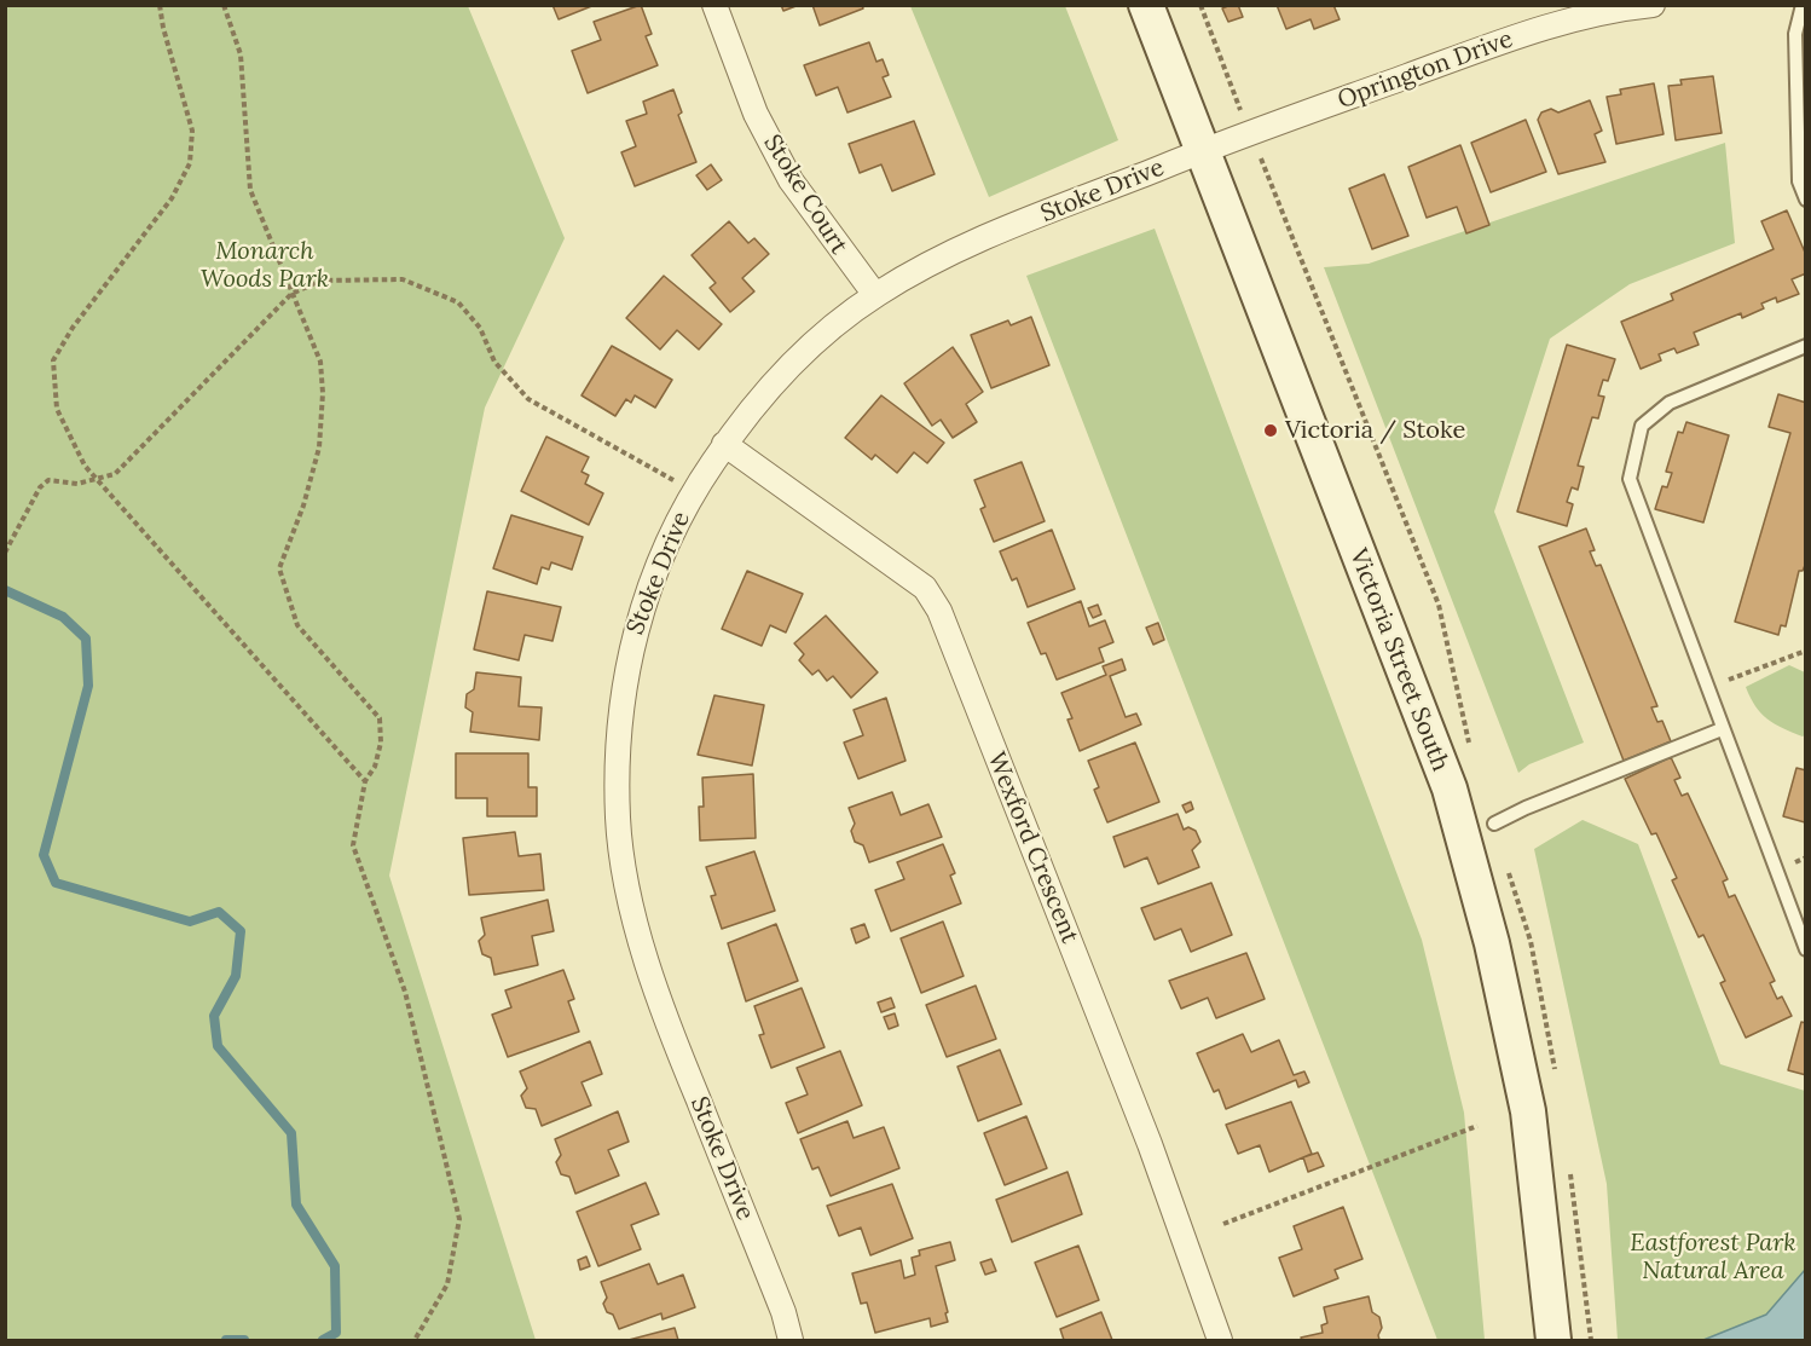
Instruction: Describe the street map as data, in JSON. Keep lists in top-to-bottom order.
{
  "streets": {
    "main road": ["Victoria Street South"],
    "street": [
      "Oprington Drive",
      "Stoke Drive",
      "Stoke Court",
      "Wexford Crescent"
    ]
  },
  "crossings": [
    ["Oprington Drive", "Stoke Drive"],
    ["Oprington Drive", "Victoria Street South"],
    ["Stoke Drive", "Stoke Court"],
    ["Stoke Drive", "Victoria Street South"],
    ["Stoke Drive", "Wexford Crescent"]
  ],
  "parks": ["Monarch Woods Park", "Eastforest Park Natural Area"],
  "places": ["Victoria / Stoke"]
}
